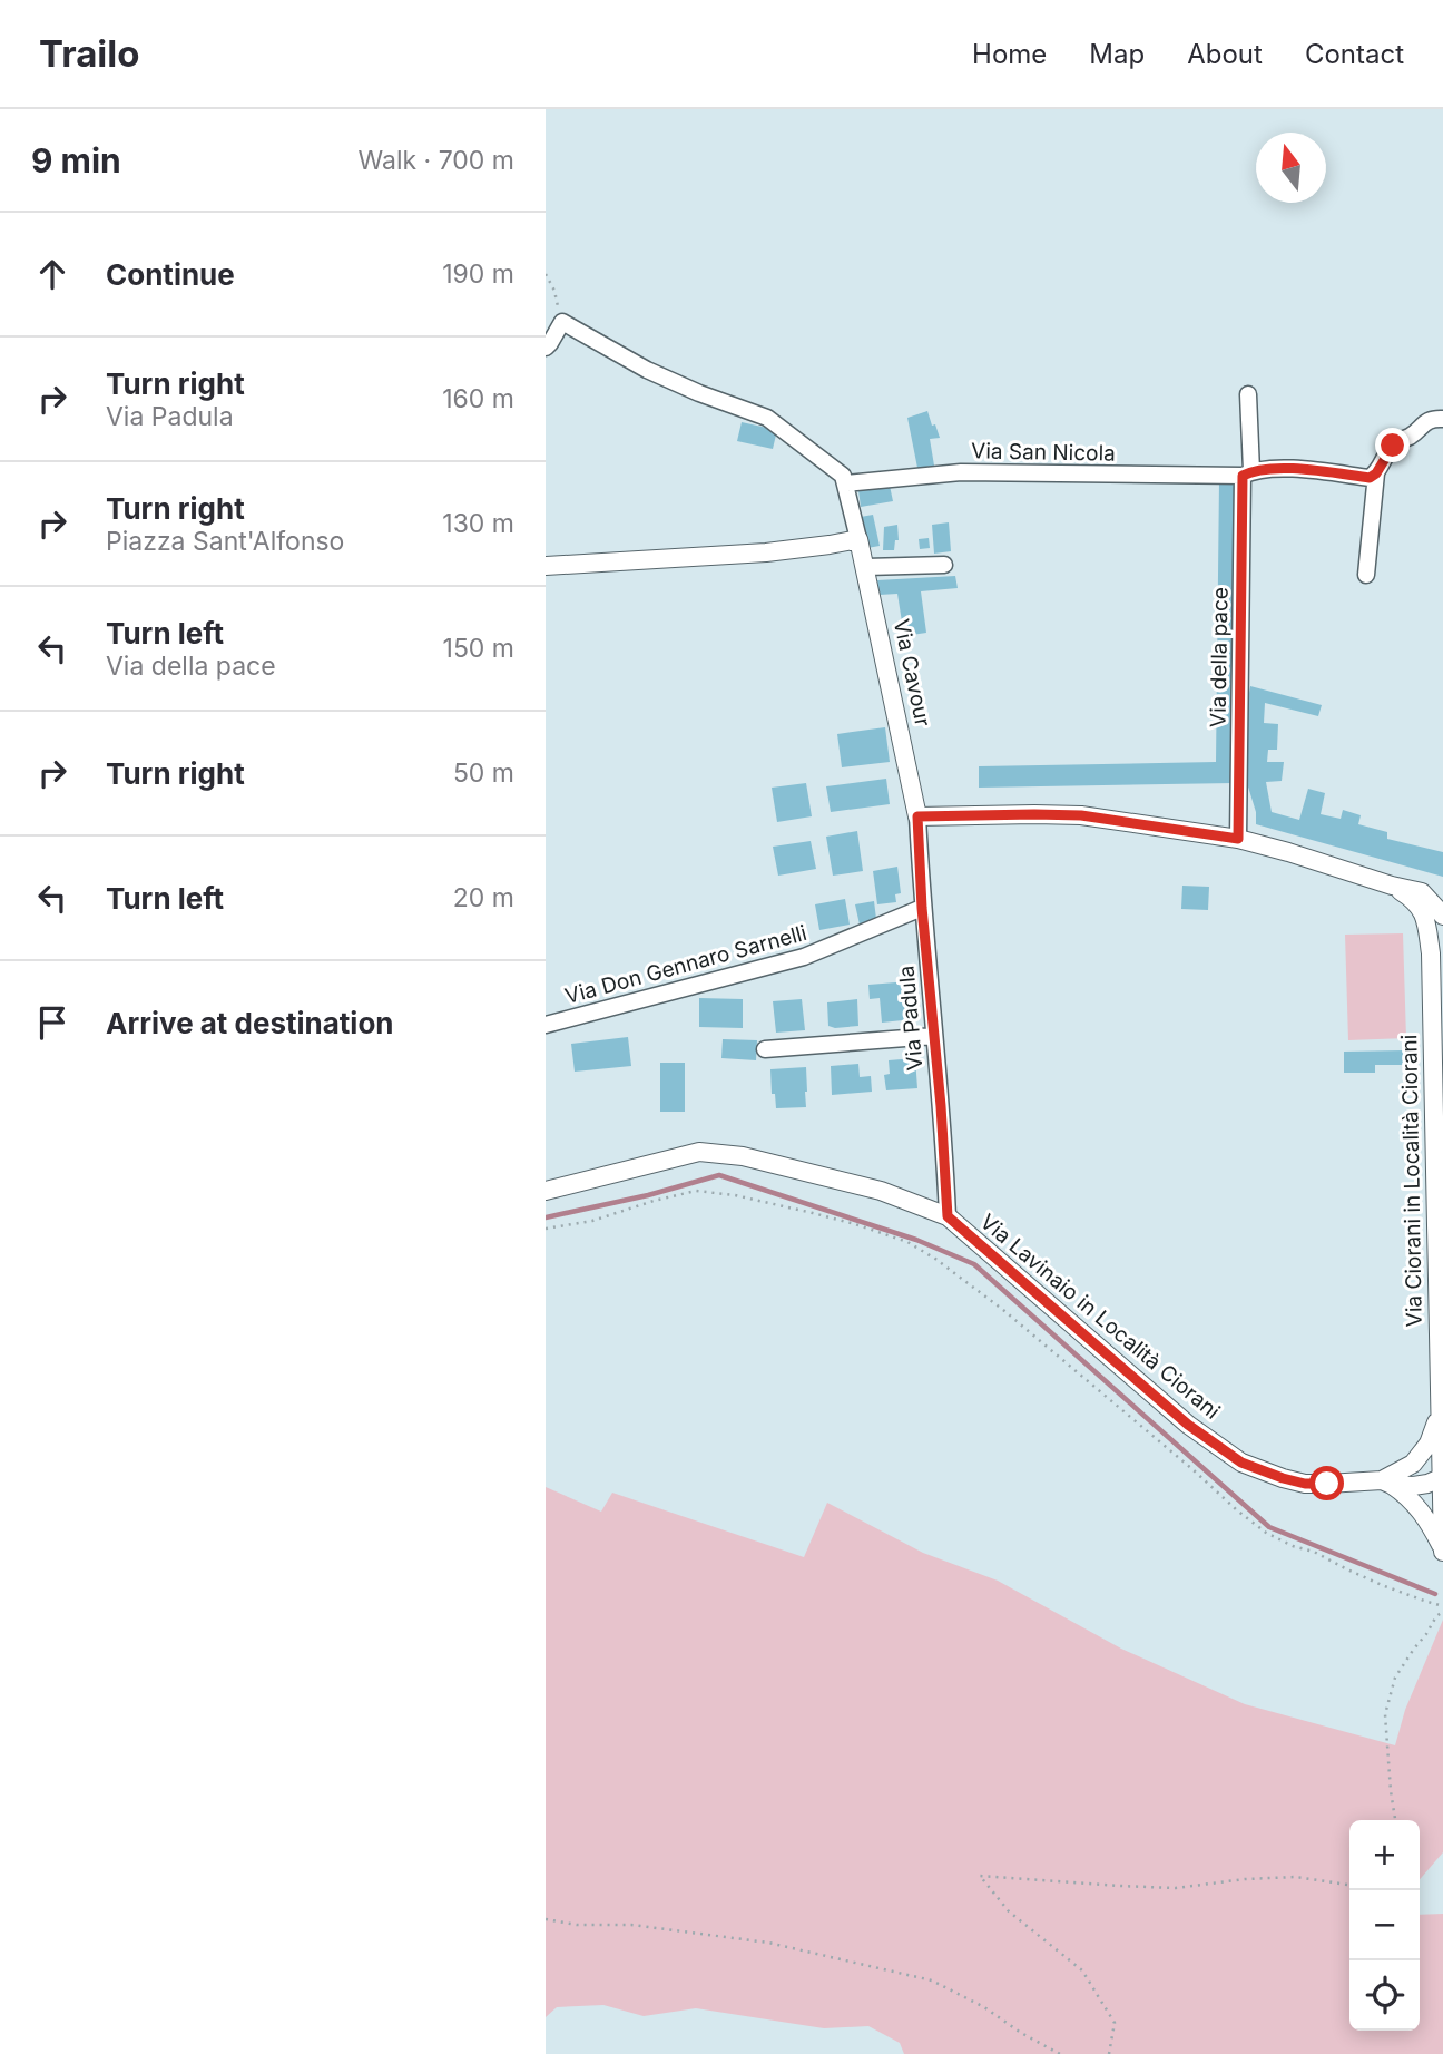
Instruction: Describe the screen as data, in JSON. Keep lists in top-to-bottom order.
{
  "streets": {
    "street": [
      "Via San Nicola",
      "Via della pace",
      "Via Cavour",
      "Via Don Gennaro Sarnelli",
      "Via Padula",
      "Via Ciorani in Località Ciorani",
      "Via Lavinaio in Località Ciorani"
    ]
  },
  "crossings": [
    ["Via San Nicola", "Via della pace"],
    ["Via Cavour", "Via Padula"],
    ["Via Don Gennaro Sarnelli", "Via Padula"],
    ["Via Padula", "Via Lavinaio in Località Ciorani"],
    ["Via Ciorani in Località Ciorani", "Via Lavinaio in Località Ciorani"]
  ],
  "north": "top",
  "page": {
    "header": "Trailo",
    "nav": [
      "Home",
      "Map",
      "About",
      "Contact"
    ],
    "heading": ["9 min", "Walk · 700 m"],
    "list": [
      ["Continue", "190 m"],
      ["Turn right", "Via Padula", "160 m"],
      ["Turn right", "Piazza Sant'Alfonso", "130 m"],
      ["Turn left", "Via della pace", "150 m"],
      ["Turn right", "50 m"],
      ["Turn left", "20 m"],
      "Arrive at destination"
    ],
    "map_buttons": ["+", "−"]
  }
}
